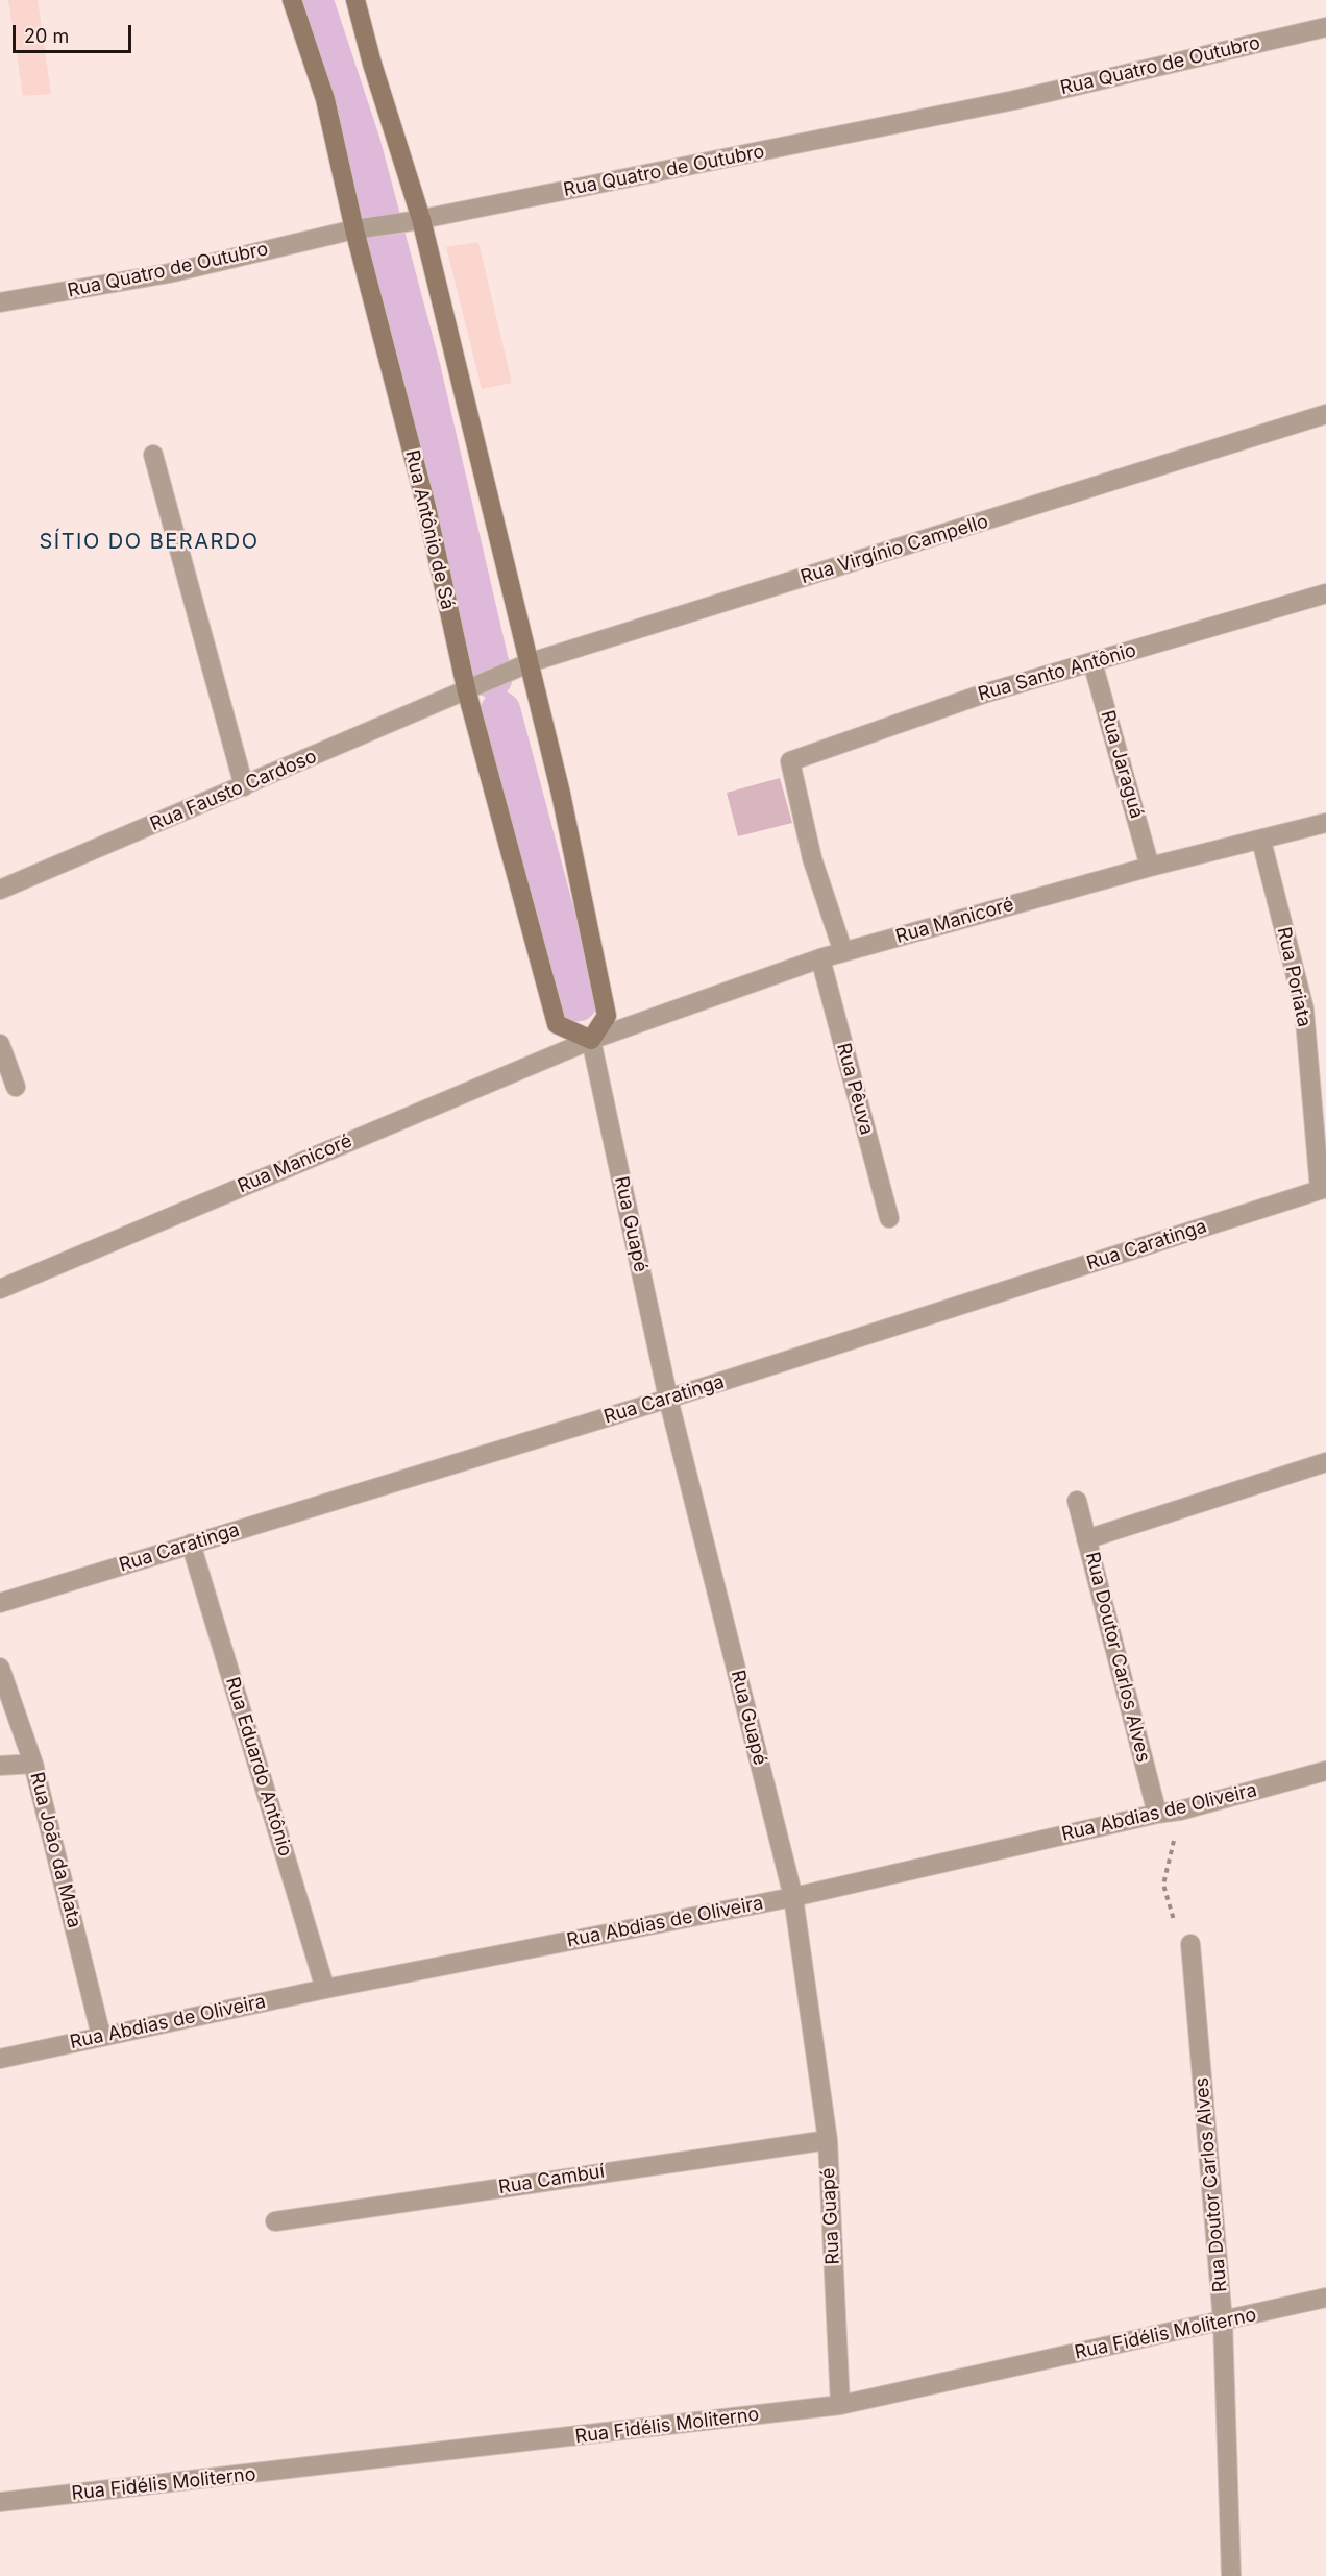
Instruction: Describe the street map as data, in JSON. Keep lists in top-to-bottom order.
{
  "streets": {
    "street": [
      "Rua Quatro de Outubro",
      "Rua Antônio de Sá",
      "Rua Virgínio Campello",
      "Rua Santo Antônio",
      "Rua Jaraguá",
      "Rua Fausto Cardoso",
      "Rua Manicoré",
      "Rua Poriata",
      "Rua Pêuva",
      "Rua Guapé",
      "Rua Caratinga",
      "Rua Doutor Carlos Alves",
      "Rua Eduardo Antônio",
      "Rua Abdias de Oliveira",
      "Rua João da Mata",
      "Rua Cambuí",
      "Rua Fidélis Moliterno"
    ]
  },
  "crossings": [
    ["Rua Quatro de Outubro", "Rua Antônio de Sá"],
    ["Rua Antônio de Sá", "Rua Virgínio Campello"],
    ["Rua Antônio de Sá", "Rua Fausto Cardoso"],
    ["Rua Antônio de Sá", "Rua Manicoré"],
    ["Rua Antônio de Sá", "Rua Guapé"],
    ["Rua Virgínio Campello", "Rua Fausto Cardoso"],
    ["Rua Santo Antônio", "Rua Jaraguá"],
    ["Rua Santo Antônio", "Rua Manicoré"],
    ["Rua Jaraguá", "Rua Manicoré"],
    ["Rua Manicoré", "Rua Poriata"],
    ["Rua Manicoré", "Rua Pêuva"],
    ["Rua Manicoré", "Rua Guapé"],
    ["Rua Poriata", "Rua Caratinga"],
    ["Rua Guapé", "Rua Caratinga"],
    ["Rua Guapé", "Rua Abdias de Oliveira"],
    ["Rua Guapé", "Rua Cambuí"],
    ["Rua Guapé", "Rua Fidélis Moliterno"],
    ["Rua Caratinga", "Rua Eduardo Antônio"],
    ["Rua Doutor Carlos Alves", "Rua Abdias de Oliveira"],
    ["Rua Doutor Carlos Alves", "Rua Fidélis Moliterno"],
    ["Rua Eduardo Antônio", "Rua Abdias de Oliveira"],
    ["Rua Abdias de Oliveira", "Rua João da Mata"]
  ],
  "districts": ["SÍTIO DO BERARDO"],
  "scale_bar": "20 m"
}
